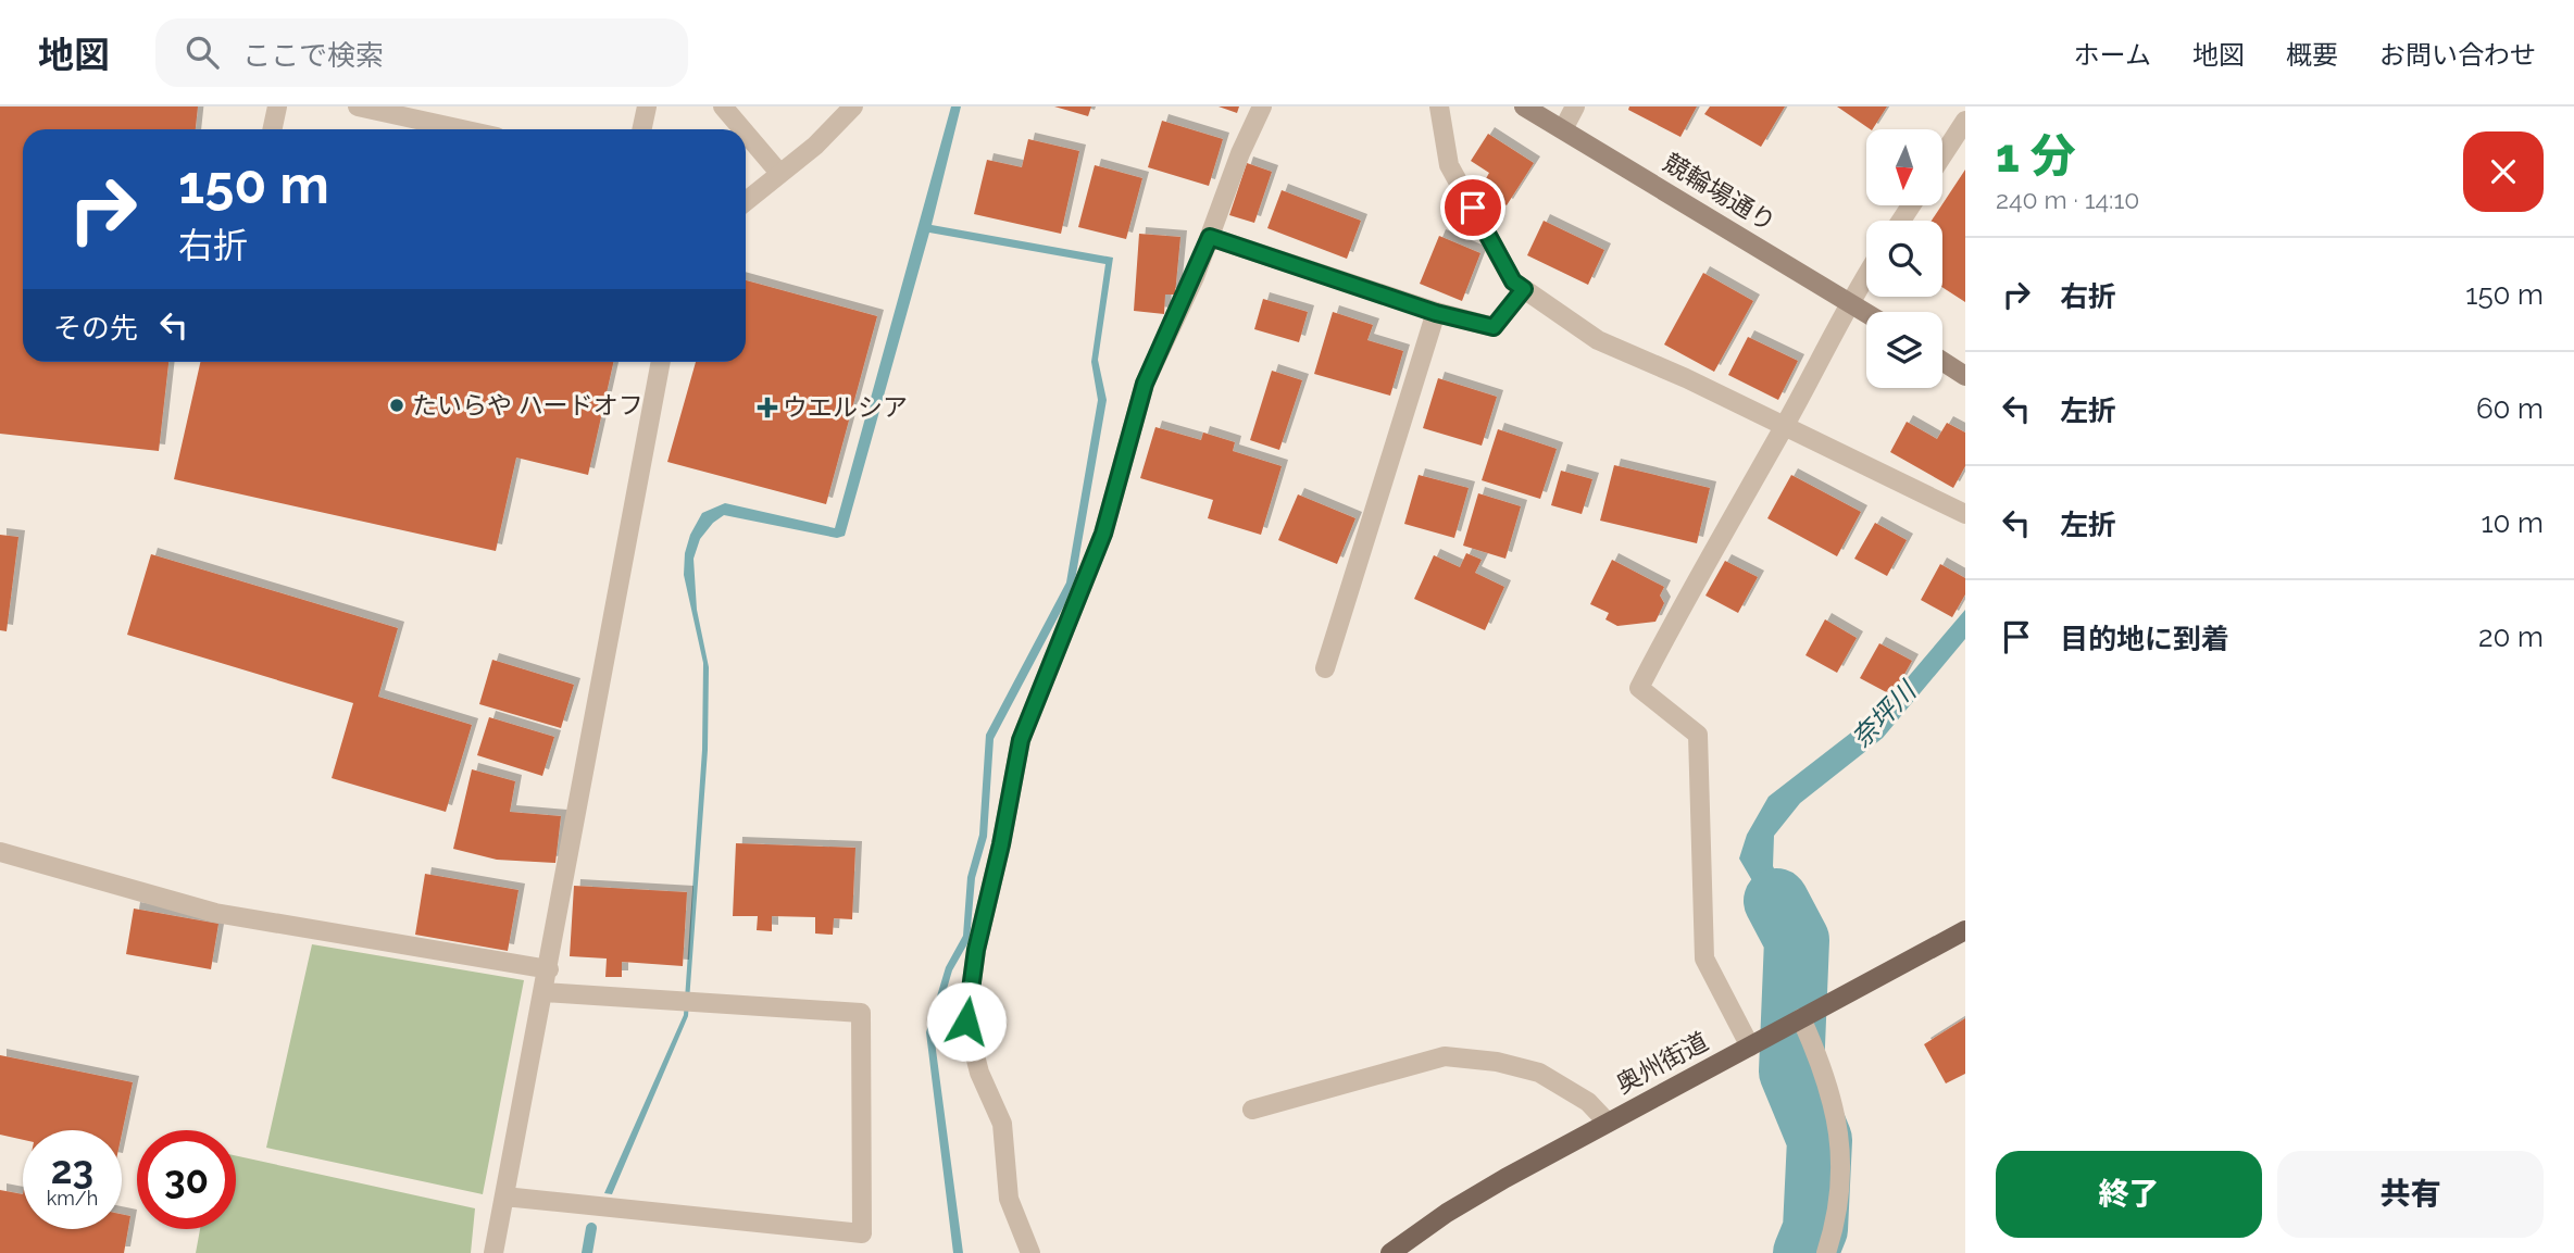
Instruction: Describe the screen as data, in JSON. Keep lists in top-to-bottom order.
{
  "streets": {
    "main road": ["奥州街道"],
    "street": ["競輪場通り"]
  },
  "water": ["奈坪川"],
  "places": {
    "other": ["たいらや ハードオフ"],
    "health": ["ウエルシア"]
  },
  "north": "bottom",
  "page": {
    "header": "地図",
    "search": "ここで検索",
    "nav": [
      "ホーム",
      "地図",
      "概要",
      "お問い合わせ"
    ],
    "heading": ["1 分", "240 m · 14:10"],
    "turn": ["150 m", "右折"],
    "list": [
      {
        "name": "右折",
        "value": "150 m"
      },
      {
        "name": "左折",
        "value": "60 m"
      },
      {
        "name": "左折",
        "value": "10 m"
      },
      {
        "name": "目的地に到着",
        "value": "20 m"
      }
    ],
    "then": "その先",
    "speed": "23 km/h",
    "limit": "30",
    "buttons": ["終了", "共有"]
  }
}
